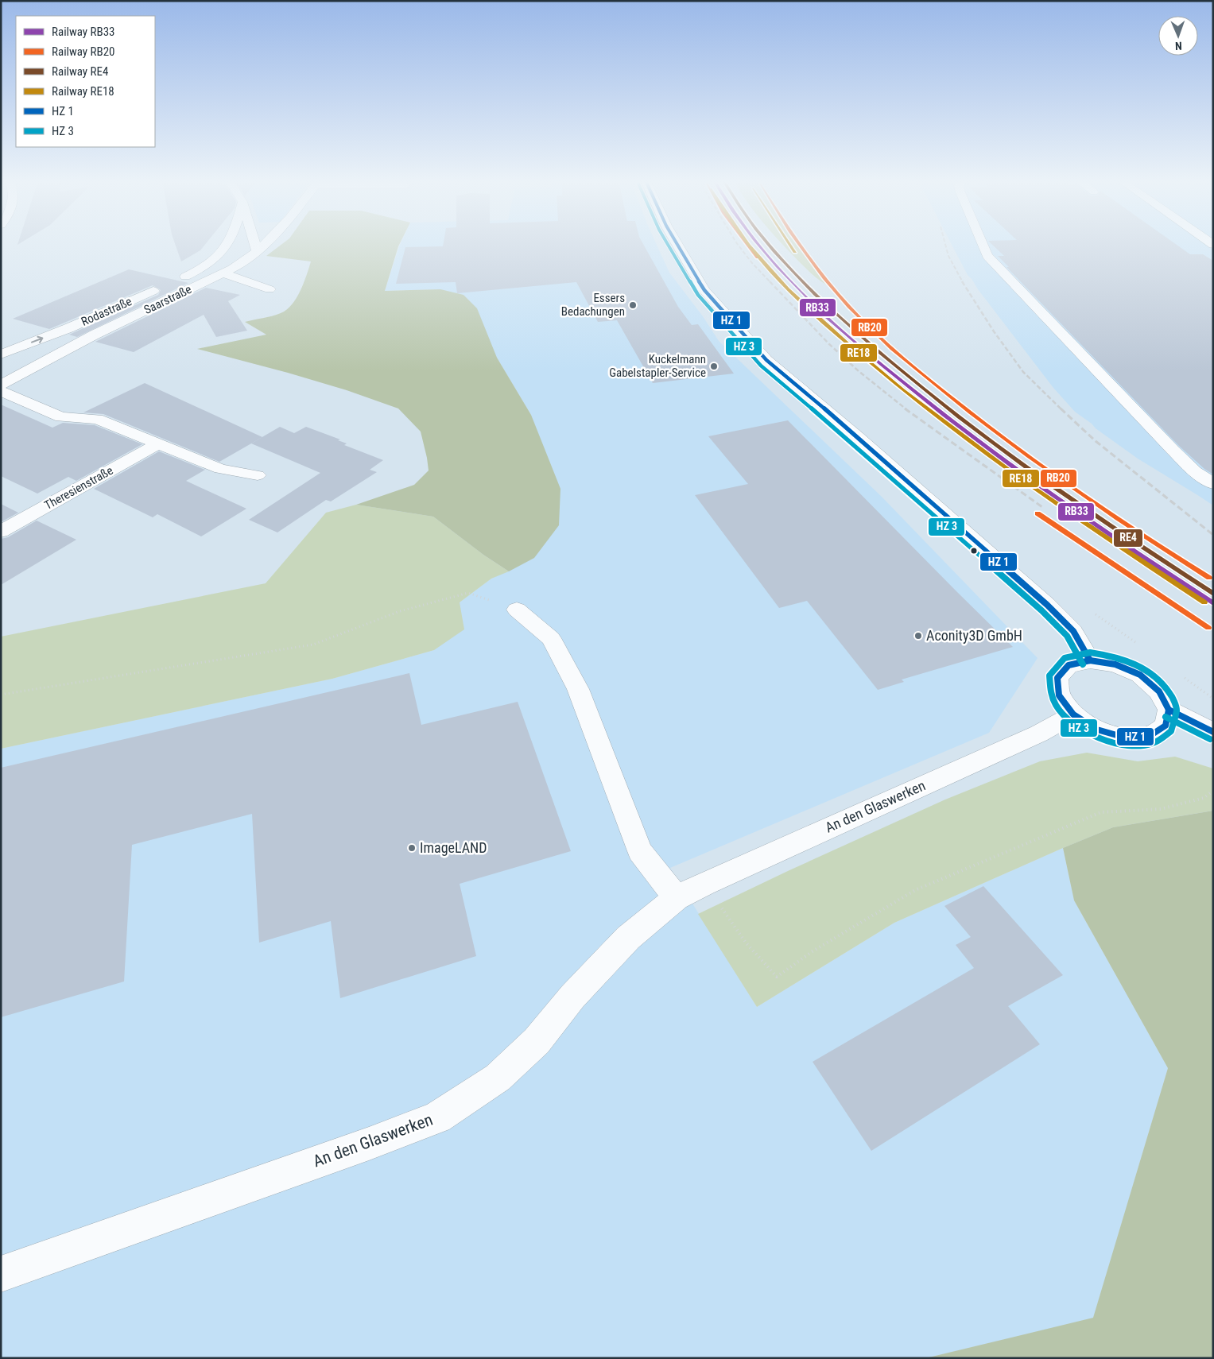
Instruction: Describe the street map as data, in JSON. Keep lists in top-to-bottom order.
{
  "streets": {
    "street": [
      "Saarstraße",
      "Rodastraße",
      "Theresienstraße",
      "An den Glaswerken"
    ]
  },
  "one_way": ["Rodastraße"],
  "places": [
    "Essers Bedachungen",
    "Kuckelmann Gabelstapler-Service",
    "Aconity3D GmbH",
    "ImageLAND"
  ],
  "lines": [
    "rail line RB33",
    "rail line RB20",
    "rail line RE4",
    "rail line RE18"
  ],
  "legend": [
    "Railway RB33",
    "Railway RB20",
    "Railway RE4",
    "Railway RE18",
    "HZ 1",
    "HZ 3"
  ],
  "north": "bottom"
}
